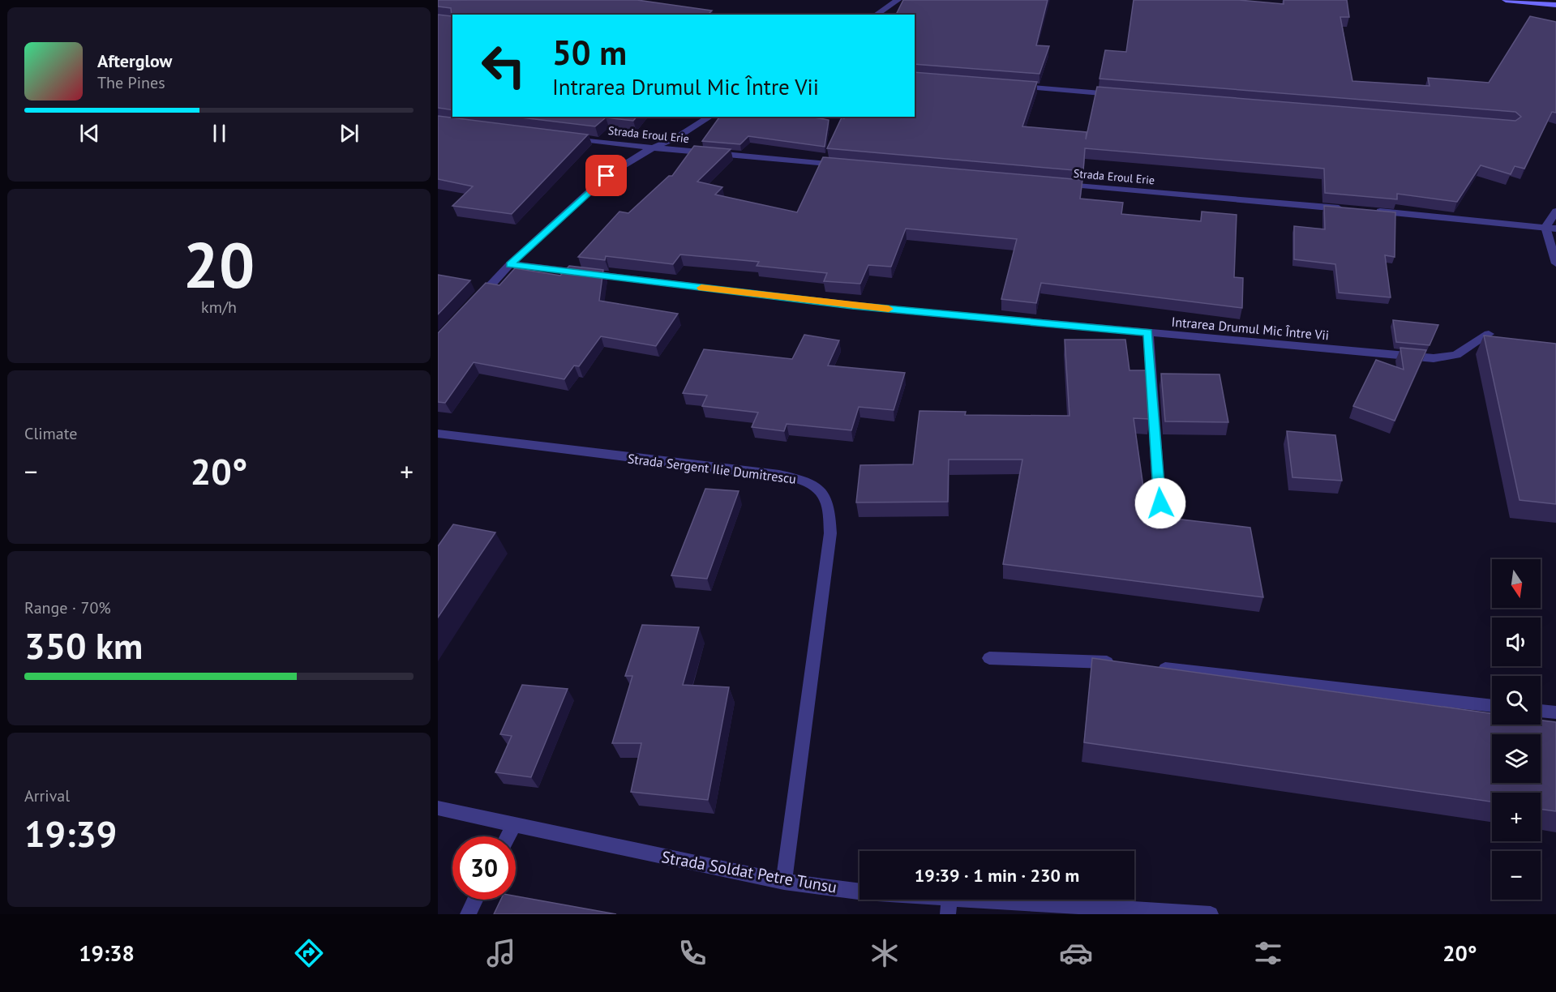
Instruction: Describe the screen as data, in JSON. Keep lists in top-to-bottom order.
{
  "streets": {
    "street": [
      "Strada Eroul Erie",
      "Intrarea Drumul Mic Între Vii",
      "Strada Sergent Ilie Dumitrescu",
      "Strada Soldat Petre Tunsu"
    ]
  },
  "crossings": [
    ["Strada Sergent Ilie Dumitrescu", "Strada Soldat Petre Tunsu"]
  ],
  "north": "bottom",
  "page": {
    "turn": ["50 m", "Intrarea Drumul Mic Între Vii"],
    "song": ["Afterglow", "The Pines"],
    "tile": [
      ["20", "km/h"],
      "Climate",
      ["Range · 70%", "350 km"],
      ["Arrival", "19:39"]
    ],
    "heat": ["−", "20°", "+"],
    "map_buttons": ["+", "−"],
    "limit": "30",
    "trip": "19:39 · 1 min · 230 m",
    "tabs": ["19:38", "20°"]
  }
}
